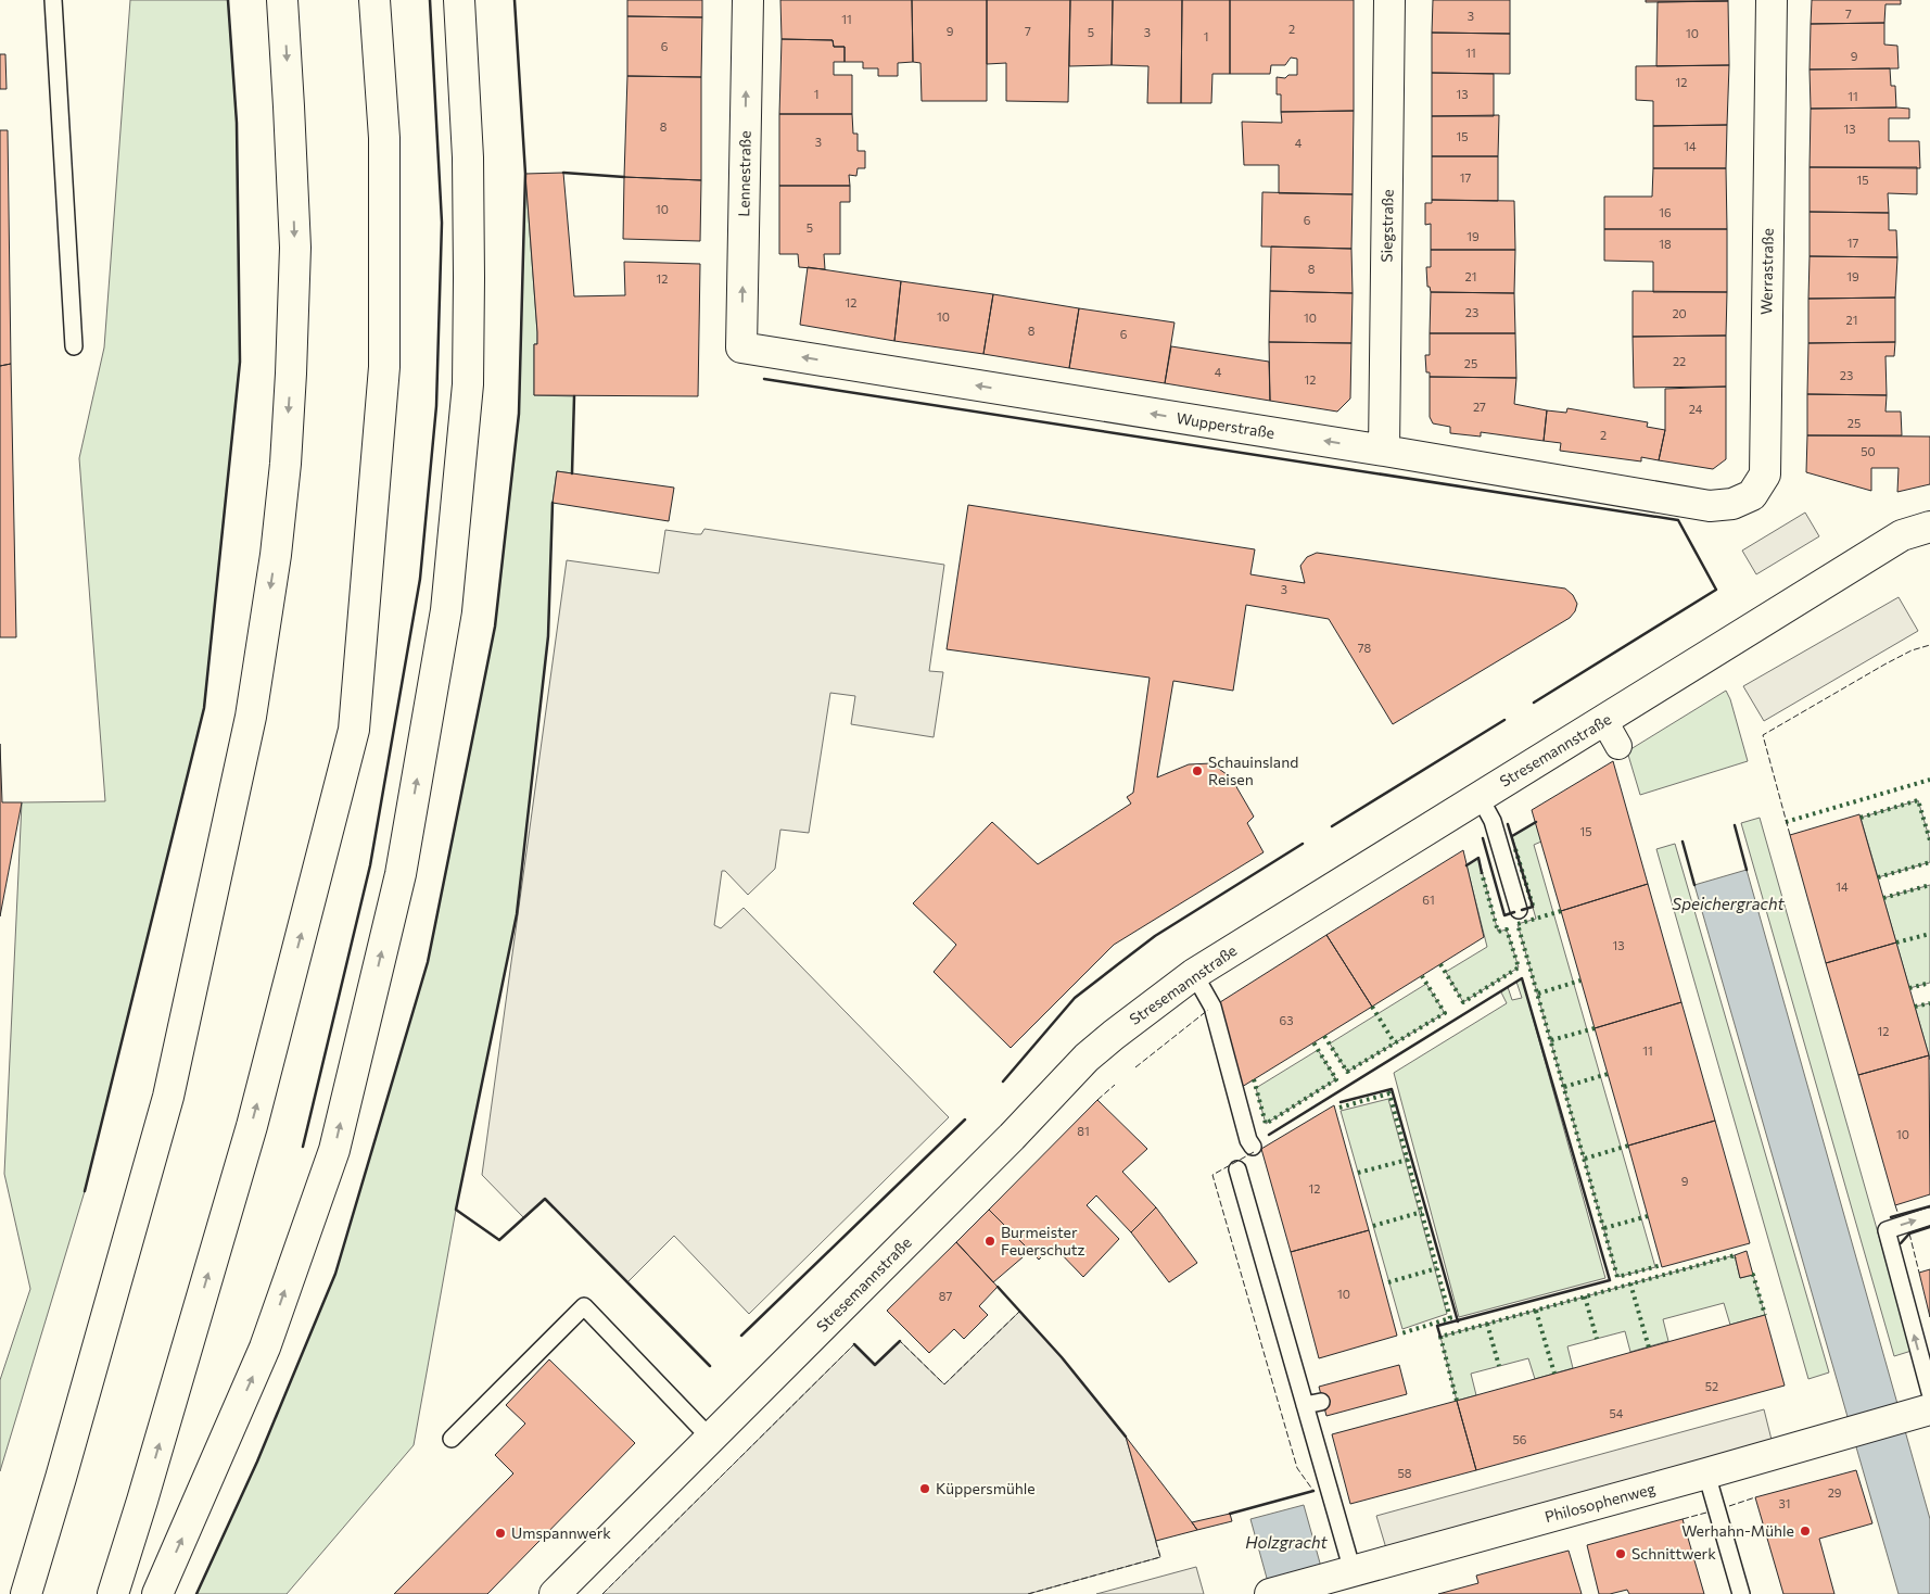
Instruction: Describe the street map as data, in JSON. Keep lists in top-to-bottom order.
{
  "streets": {
    "main road": [
      "Lennestraße",
      "Siegstraße",
      "Werrastraße",
      "Wupperstraße",
      "Stresemannstraße",
      "Philosophenweg"
    ]
  },
  "crossings": [
    ["Lennestraße", "Wupperstraße"],
    ["Siegstraße", "Wupperstraße"],
    ["Werrastraße", "Wupperstraße"]
  ],
  "one_way": ["Lennestraße", "Wupperstraße"],
  "water": ["Speichergracht", "Holzgracht"],
  "places": [
    "Schauinsland Reisen",
    "Burmeister Feuerschutz",
    "Küppersmühle",
    "Werhahn-Mühle",
    "Umspannwerk",
    "Schnittwerk"
  ],
  "house_numbers": [
    "7",
    "3",
    "11",
    "2",
    "9",
    "7",
    "5",
    "3",
    "10",
    "1",
    "6",
    "11",
    "9",
    "12",
    "1",
    "13",
    "11",
    "8",
    "13",
    "15",
    "3",
    "4",
    "14",
    "17",
    "15",
    "10",
    "16",
    "6",
    "5",
    "19",
    "17",
    "18",
    "8",
    "21",
    "19",
    "12",
    "12",
    "23",
    "20",
    "10",
    "10",
    "21",
    "8",
    "6",
    "22",
    "25",
    "4",
    "23",
    "12",
    "27",
    "24",
    "25",
    "2",
    "50",
    "3",
    "78",
    "15",
    "14",
    "61",
    "13",
    "63",
    "12",
    "11",
    "81",
    "10",
    "9",
    "12",
    "10",
    "87",
    "52",
    "54",
    "56",
    "58",
    "29",
    "31"
  ]
}
